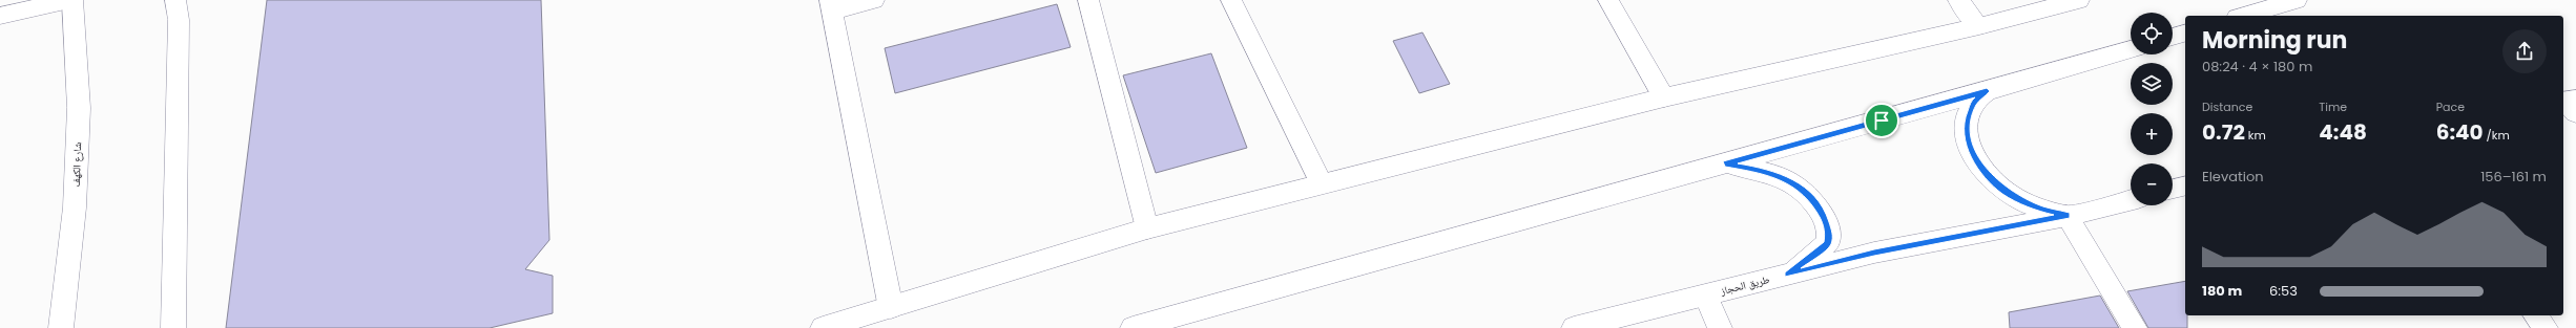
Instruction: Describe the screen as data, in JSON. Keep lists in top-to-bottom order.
{
  "streets": {
    "main road": ["شارع الكهف", "طريق الحجاز"]
  },
  "page": {
    "map_buttons": ["+", "−"],
    "heading": ["Morning run", "08:24 · 4 × 180 m"],
    "stats": [
      ["Distance", "0.72 km"],
      ["Time", "4:48"],
      ["Pace", "6:40 /km"]
    ],
    "chart": ["Elevation", "156–161 m"],
    "list": [
      {
        "name": "180 m",
        "note": "6:53"
      }
    ]
  }
}
